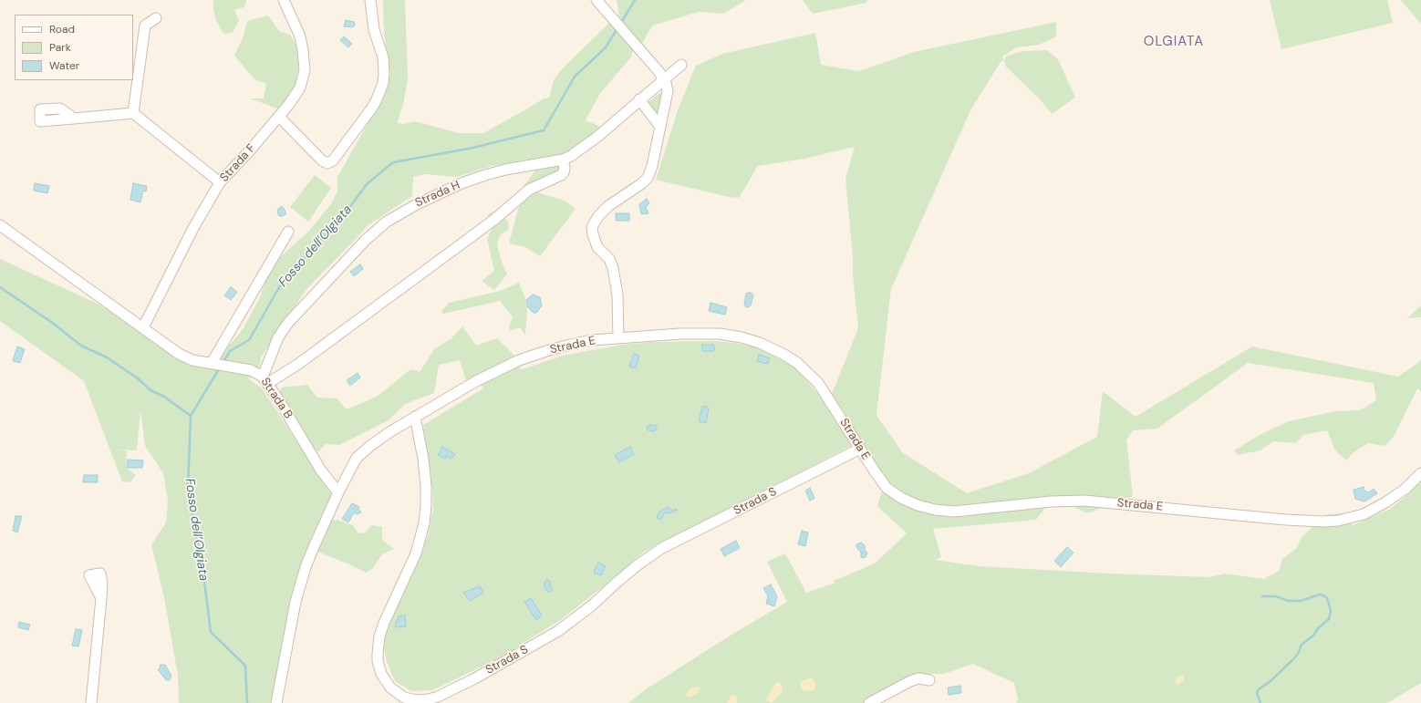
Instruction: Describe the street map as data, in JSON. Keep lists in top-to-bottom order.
{
  "streets": {
    "street": [
      "Strada F",
      "Strada H",
      "Strada E",
      "Strada B",
      "Strada S"
    ]
  },
  "crossings": [
    ["Strada F", "Strada B"],
    ["Strada H", "Strada B"],
    ["Strada E", "Strada B"],
    ["Strada E", "Strada S"]
  ],
  "districts": ["OLGIATA"],
  "water": ["Fosso dell’Olgiata"],
  "legend": ["Road", "Park", "Water"]
}
